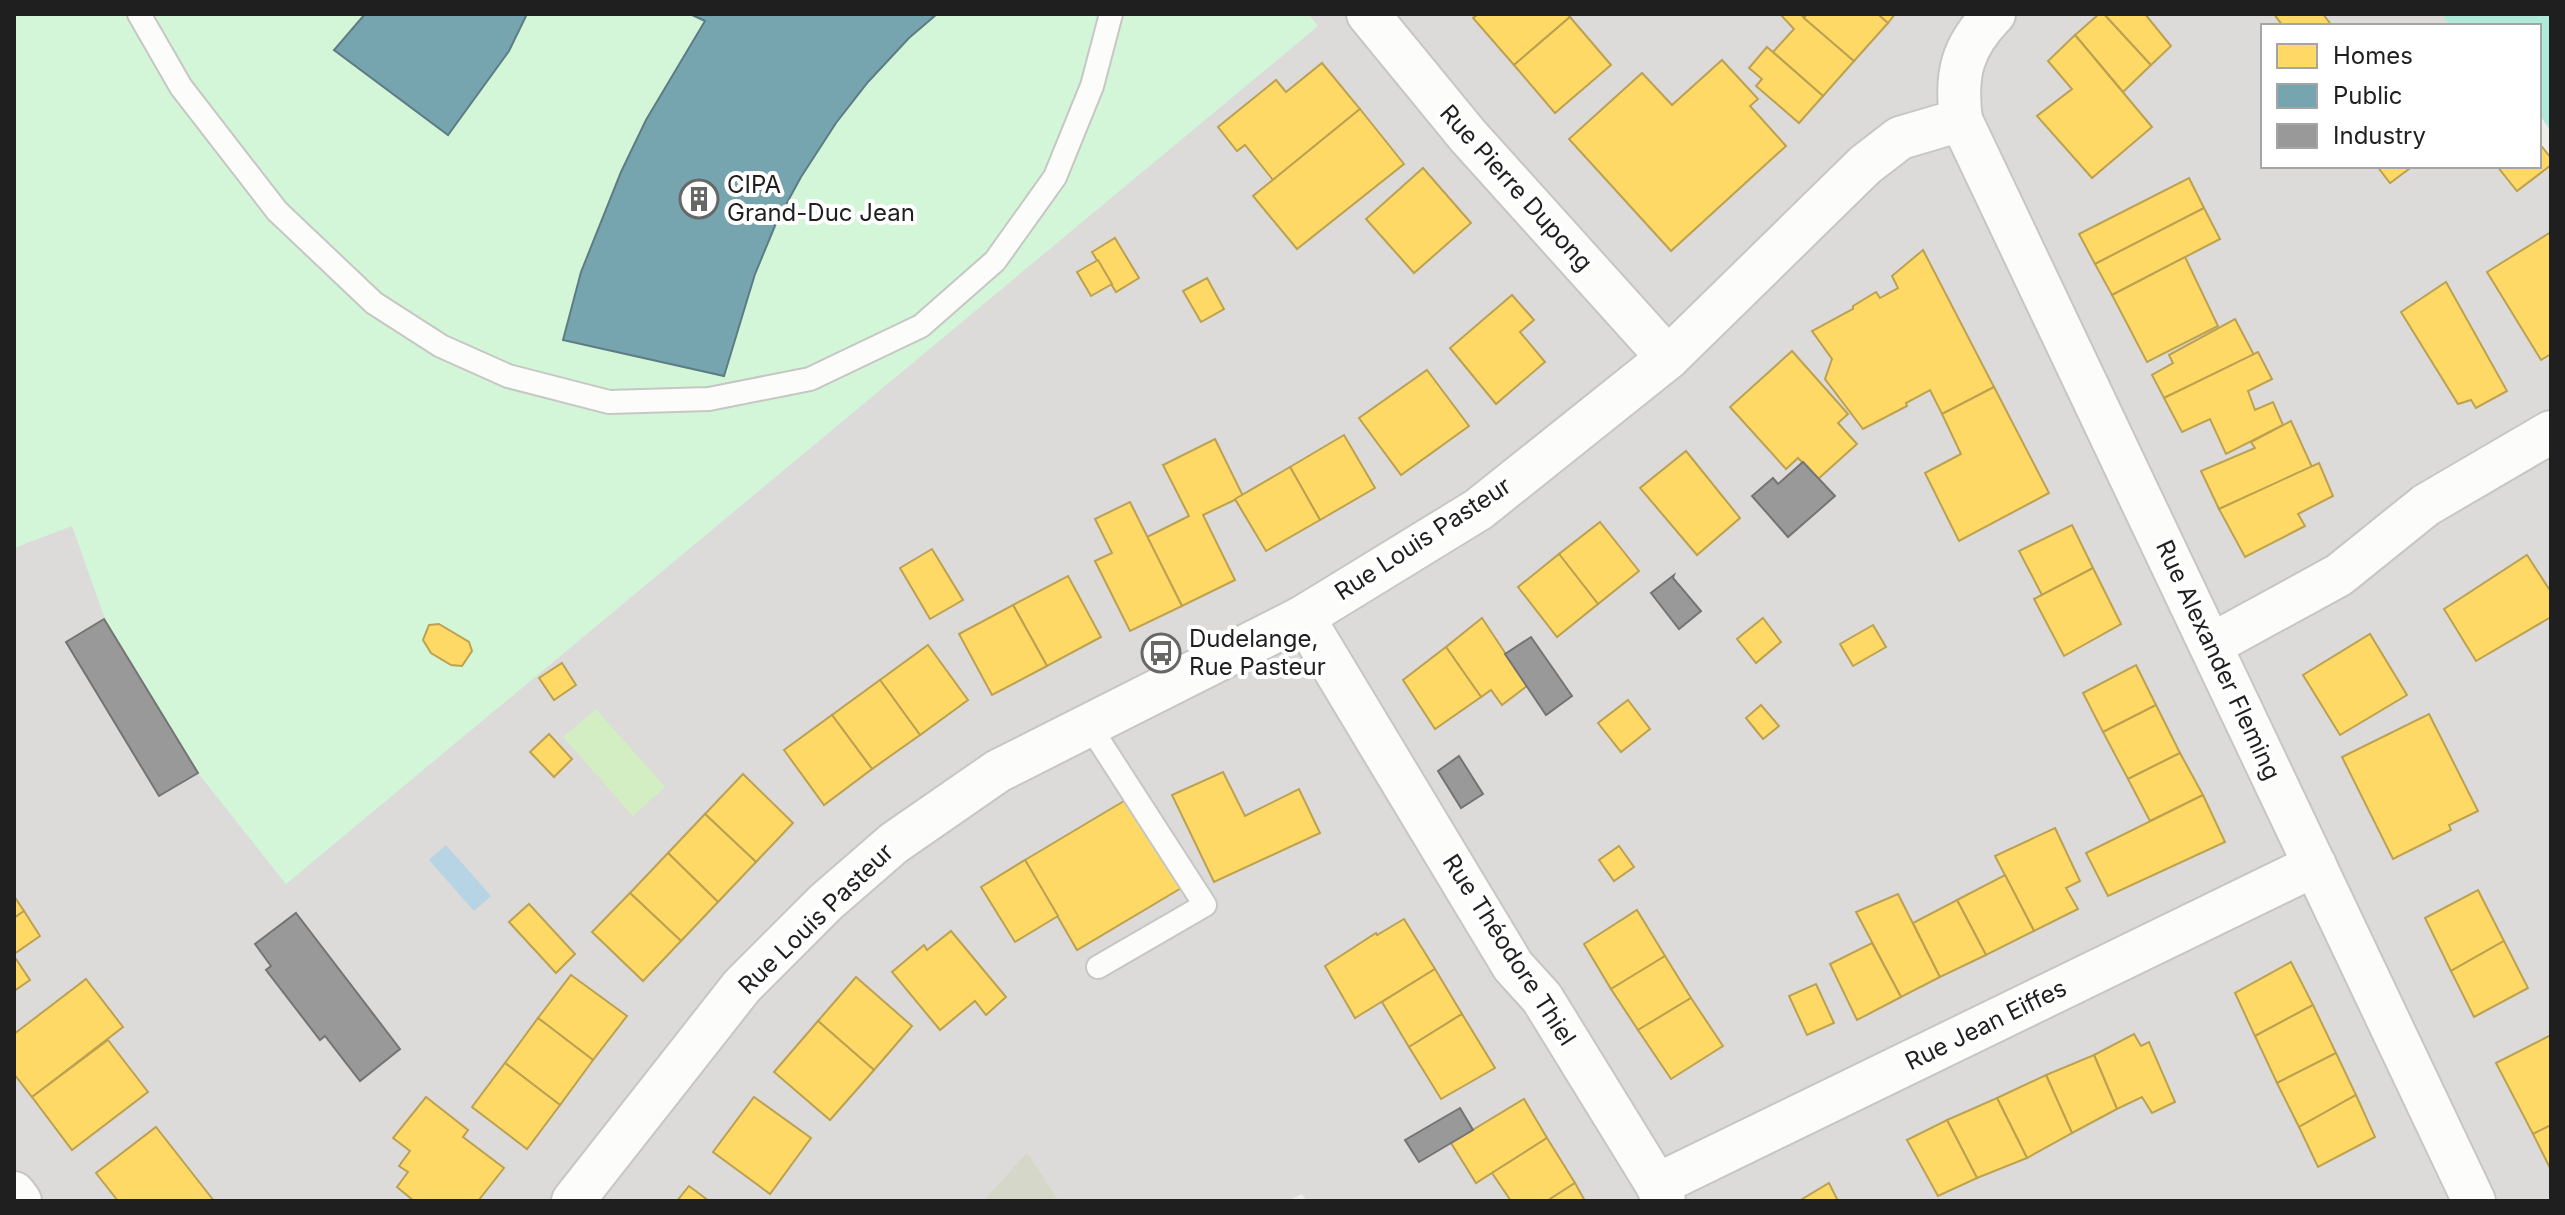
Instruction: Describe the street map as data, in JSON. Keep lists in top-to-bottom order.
{
  "streets": {
    "street": [
      "Rue Pierre Dupong",
      "Rue Louis Pasteur",
      "Rue Alexander Fleming",
      "Rue Théodore Thiel",
      "Rue Jean Eiffes"
    ]
  },
  "crossings": [
    ["Rue Pierre Dupong", "Rue Louis Pasteur"],
    ["Rue Louis Pasteur", "Rue Alexander Fleming"],
    ["Rue Louis Pasteur", "Rue Théodore Thiel"],
    ["Rue Alexander Fleming", "Rue Jean Eiffes"],
    ["Rue Théodore Thiel", "Rue Jean Eiffes"]
  ],
  "places": {
    "building": ["CIPA Grand-Duc Jean"],
    "bus stop": ["Dudelange, Rue Pasteur"]
  },
  "legend": ["Homes", "Public", "Industry"]
}
